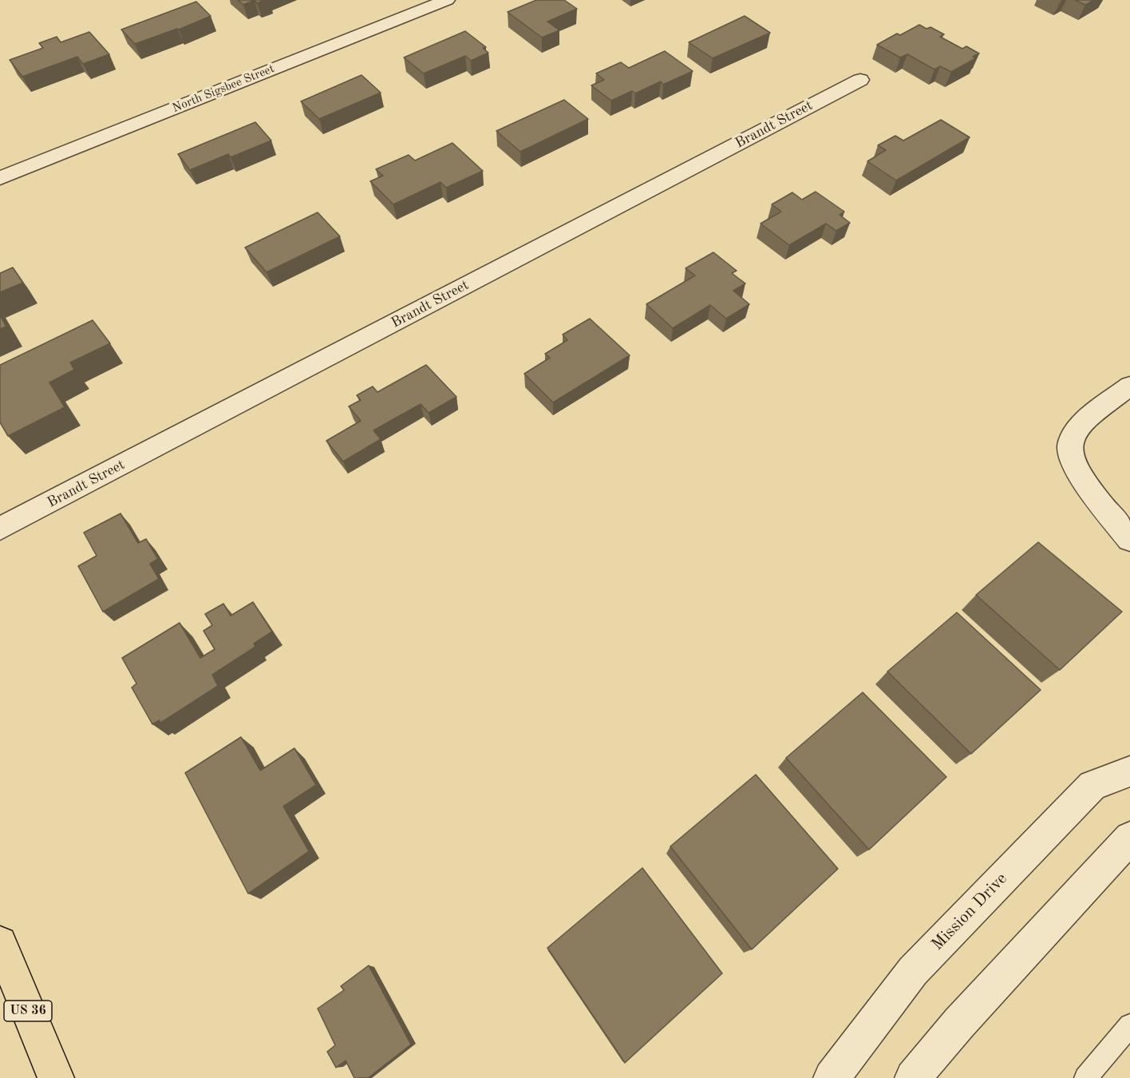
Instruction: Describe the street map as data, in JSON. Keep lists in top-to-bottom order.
{
  "streets": {
    "main road": ["US 36"],
    "street": ["North Sigsbee Street", "Brandt Street", "Mission Drive"]
  }
}
